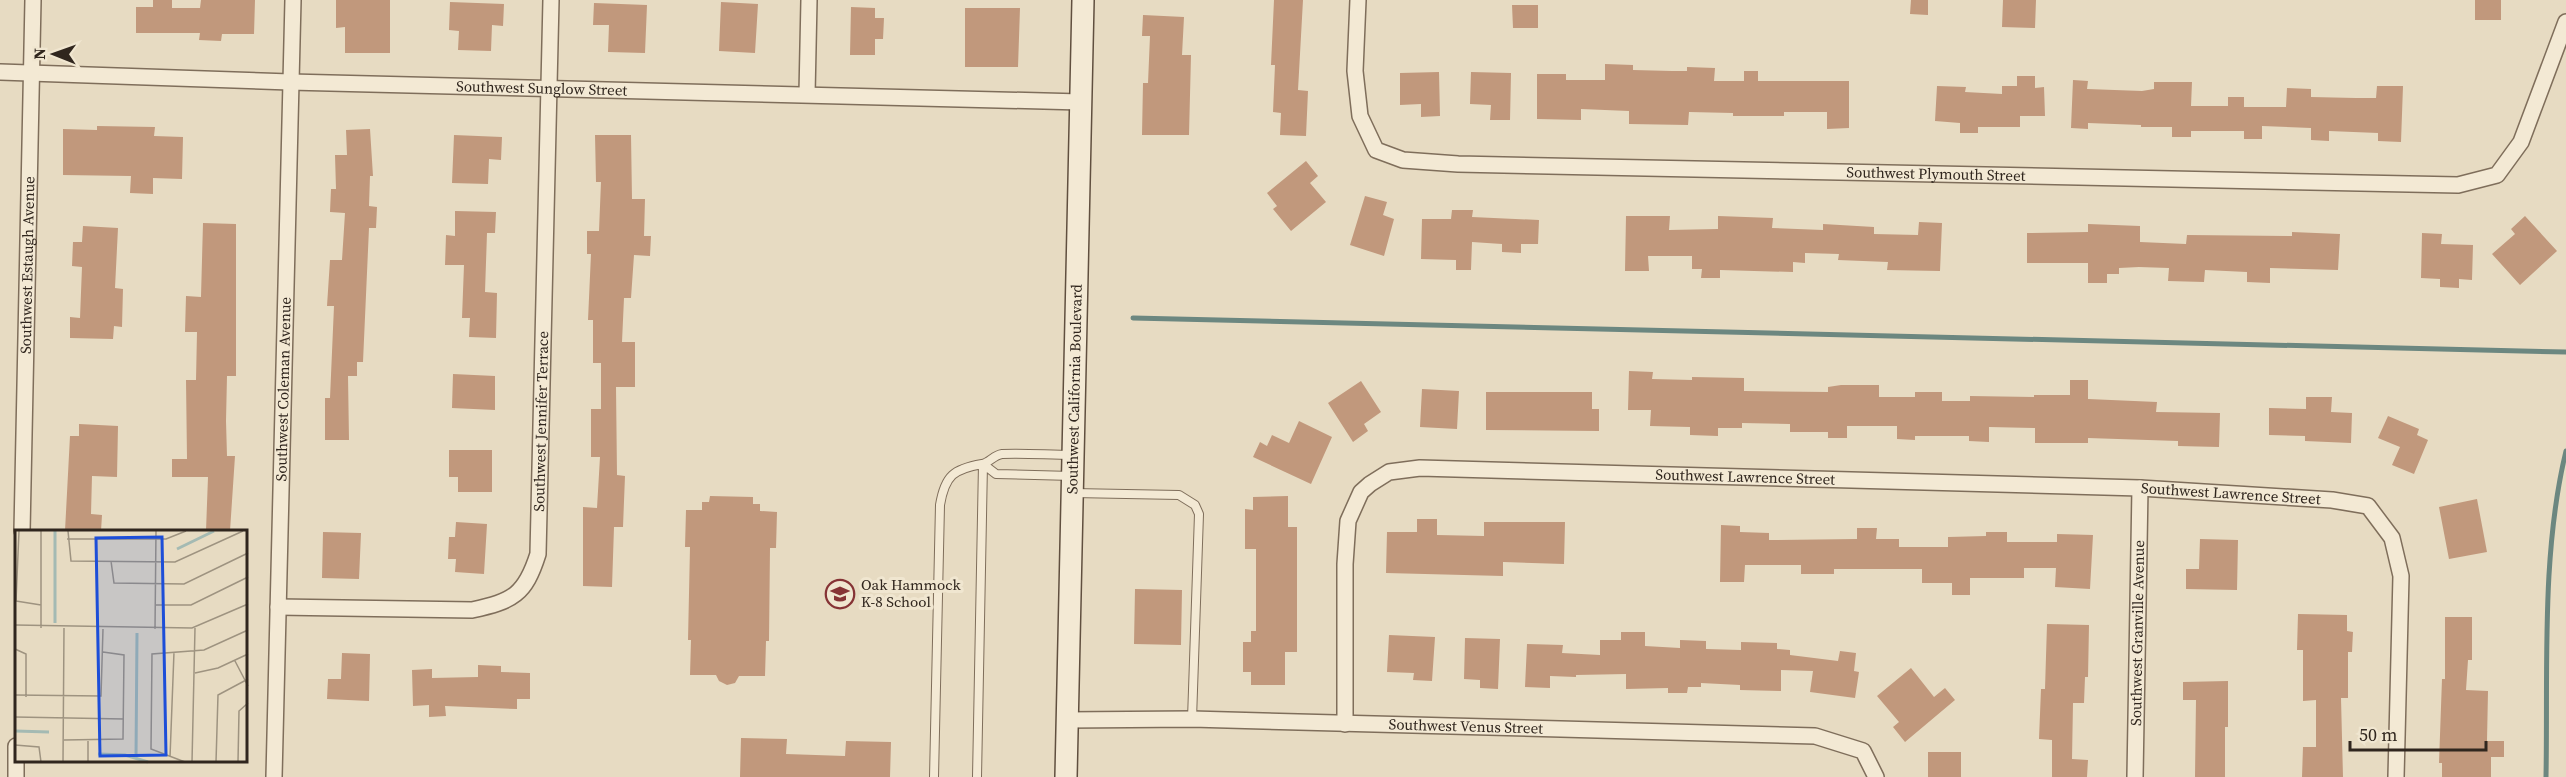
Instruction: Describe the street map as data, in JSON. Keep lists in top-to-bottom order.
{
  "streets": {
    "street": [
      "Southwest Sunglow Street",
      "Southwest Plymouth Street",
      "Southwest Estaugh Avenue",
      "Southwest Coleman Avenue",
      "Southwest California Boulevard",
      "Southwest Jennifer Terrace",
      "Southwest Lawrence Street",
      "Southwest Granville Avenue",
      "Southwest Venus Street"
    ]
  },
  "crossings": [
    ["Southwest Sunglow Street", "Southwest Estaugh Avenue"],
    ["Southwest Sunglow Street", "Southwest Coleman Avenue"],
    ["Southwest Sunglow Street", "Southwest California Boulevard"],
    ["Southwest Sunglow Street", "Southwest Jennifer Terrace"],
    ["Southwest Coleman Avenue", "Southwest Jennifer Terrace"],
    ["Southwest California Boulevard", "Southwest Venus Street"],
    ["Southwest Lawrence Street", "Southwest Granville Avenue"],
    ["Southwest Lawrence Street", "Southwest Venus Street"]
  ],
  "places": {
    "school or university": ["Oak Hammock K-8 School"]
  },
  "scale_bar": "50 m",
  "north": "left"
}
